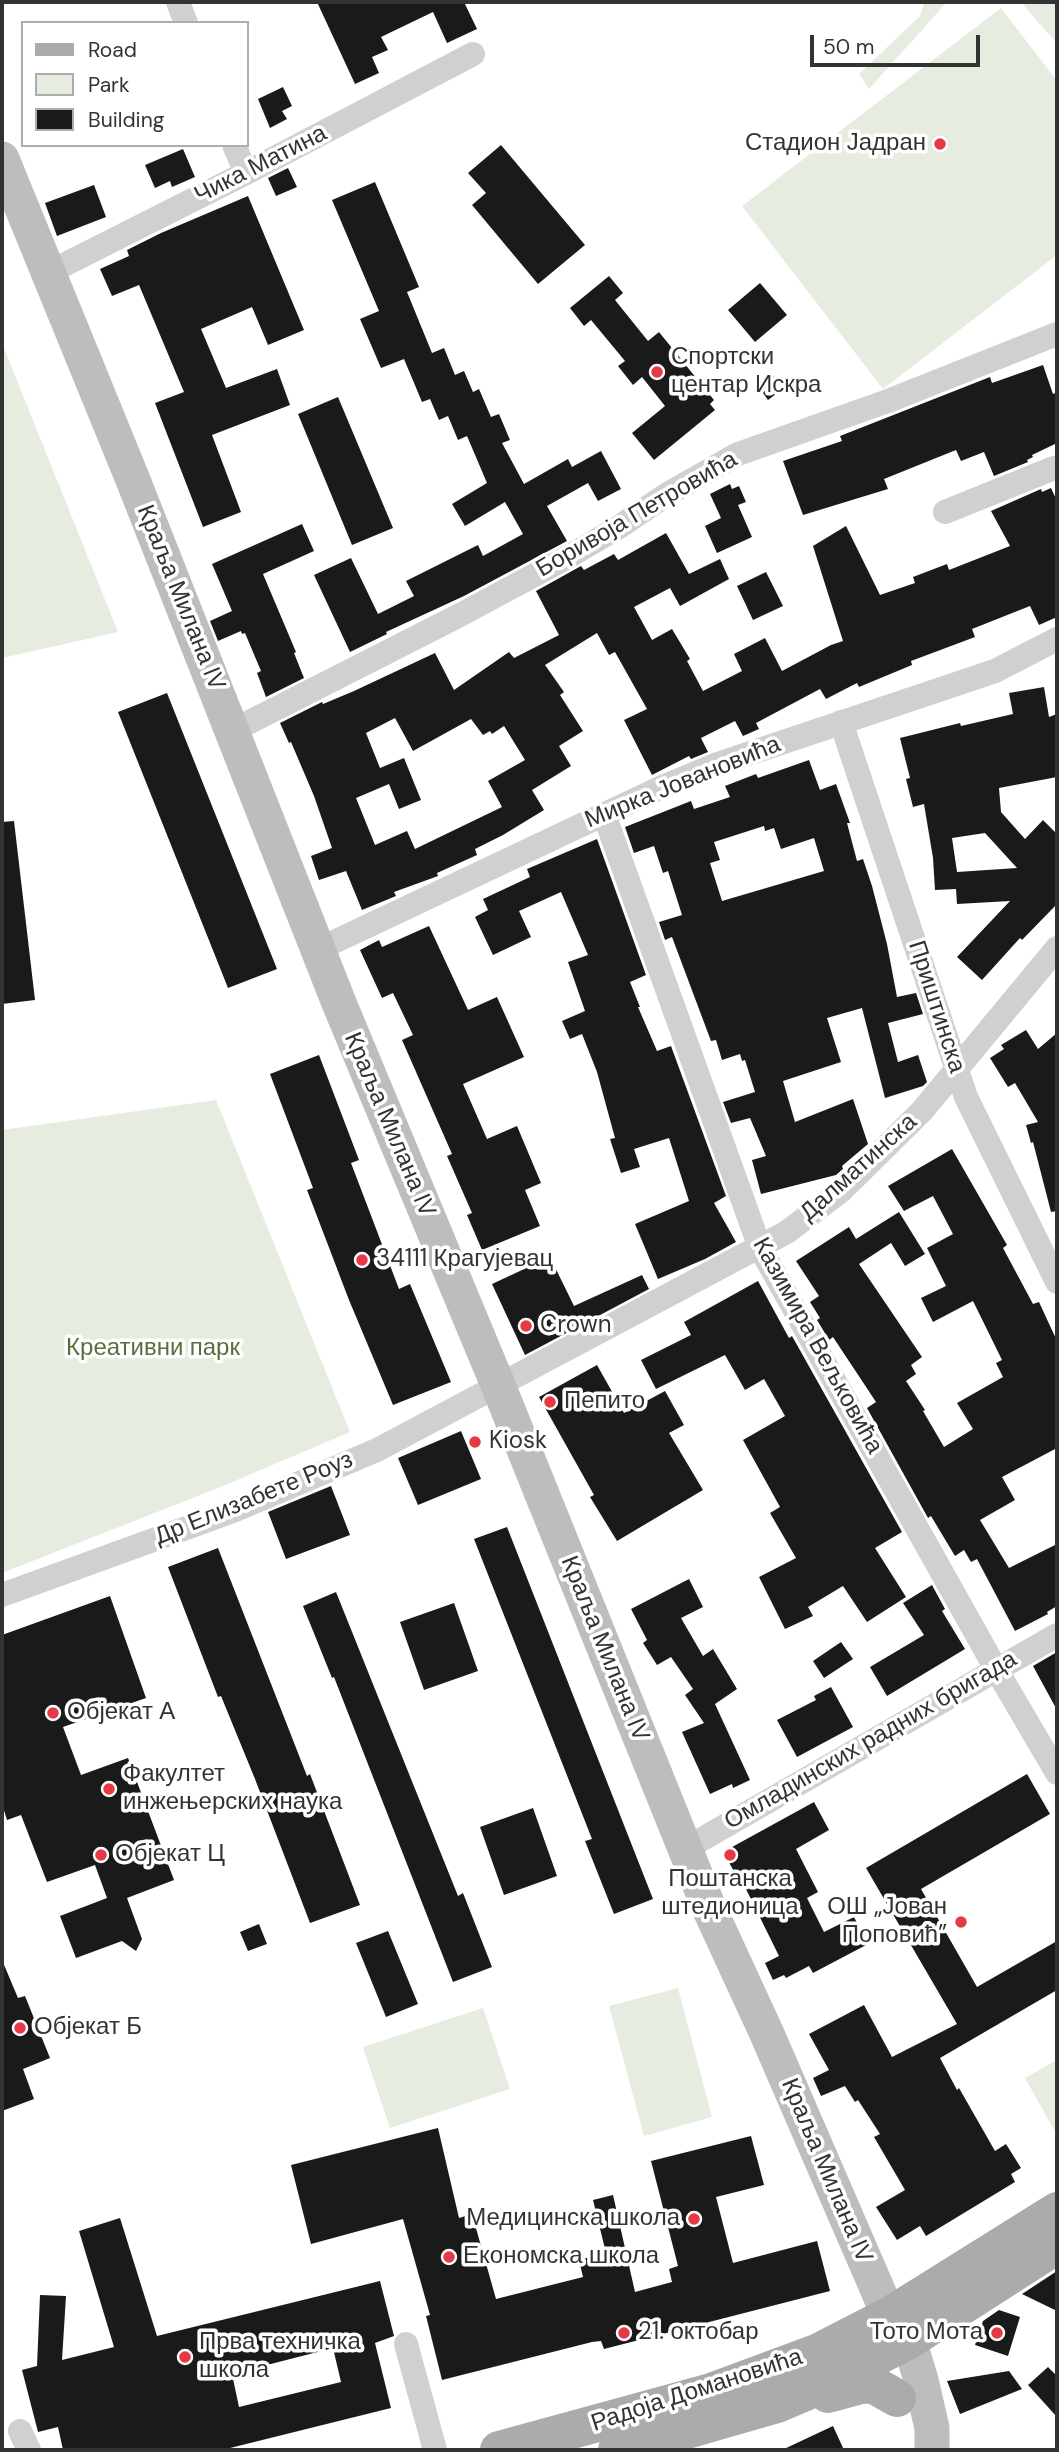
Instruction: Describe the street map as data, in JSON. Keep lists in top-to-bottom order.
{
  "streets": {
    "main road": ["Краља Милана IV", "Радоја Домановића"],
    "street": [
      "Чика Матина",
      "Боривоја Петровића",
      "Мирка Јовановића",
      "Приштинска",
      "Далматинска",
      "Казимира Вељковића",
      "Др Елизабете Роуз",
      "Омладинских радних бригада"
    ]
  },
  "crossings": [
    ["Чика Матина", "Краља Милана IV"],
    ["Боривоја Петровића", "Краља Милана IV"],
    ["Краља Милана IV", "Мирка Јовановића"],
    ["Краља Милана IV", "Далматинска"],
    ["Краља Милана IV", "Др Елизабете Роуз"],
    ["Краља Милана IV", "Омладинских радних бригада"],
    ["Краља Милана IV", "Радоја Домановића"],
    ["Мирка Јовановића", "Приштинска"],
    ["Мирка Јовановића", "Казимира Вељковића"],
    ["Приштинска", "Далматинска"],
    ["Далматинска", "Казимира Вељковића"],
    ["Далматинска", "Др Елизабете Роуз"],
    ["Казимира Вељковића", "Омладинских радних бригада"]
  ],
  "parks": ["Креативни парк"],
  "places": [
    "Стадион Јадран",
    "Спортски центар Искра",
    "34111 Крагујевац",
    "Crown",
    "Пепито",
    "Kiosk",
    "Објекат А",
    "Факултет инжењерских наука",
    "Објекат Ц",
    "Поштанска штедионица",
    "ОШ „Јован Поповић”",
    "Објекат Б",
    "Медицинска школа",
    "Економска школа",
    "21. октобар",
    "Тото Мота",
    "Прва техничка школа"
  ],
  "legend": ["Road", "Park", "Building"],
  "scale_bar": "50 m"
}
